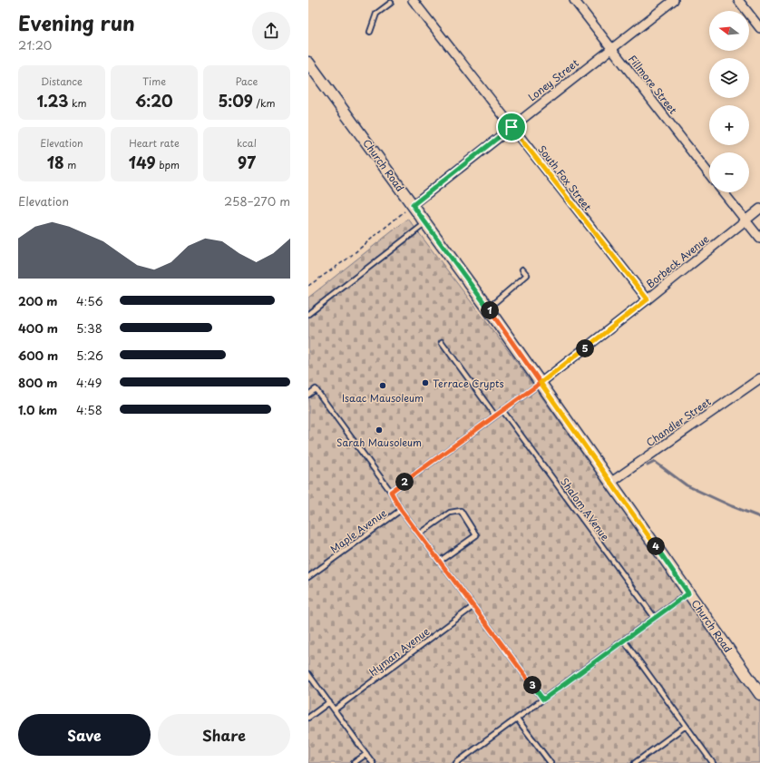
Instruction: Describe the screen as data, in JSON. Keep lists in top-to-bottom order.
{
  "streets": {
    "street": [
      "Loney Street",
      "Fillmore Street",
      "Church Road",
      "South Fox Street",
      "Borbeck Avenue",
      "Chandler Street"
    ],
    "lane": ["Shalom AVenue", "Maple Avenue", "Hyman Avenue"]
  },
  "crossings": [
    ["Loney Street", "Fillmore Street"],
    ["Loney Street", "Church Road"],
    ["Loney Street", "South Fox Street"],
    ["Church Road", "Borbeck Avenue"],
    ["Church Road", "Chandler Street"],
    ["South Fox Street", "Borbeck Avenue"]
  ],
  "places": ["Terrace Crypts", "Isaac Mausoleum", "Sarah Mausoleum"],
  "north": "left",
  "page": {
    "heading": ["Evening run", "21:20"],
    "map_buttons": ["+", "−"],
    "stats": [
      ["Distance", "1.23 km"],
      ["Time", "6:20"],
      ["Pace", "5:09 /km"],
      ["Elevation", "18 m"],
      ["Heart rate", "149 bpm"],
      ["kcal", "97"]
    ],
    "chart": ["Elevation", "258–270 m"],
    "list": [
      {
        "name": "200 m",
        "note": "4:56"
      },
      {
        "name": "400 m",
        "note": "5:38"
      },
      {
        "name": "600 m",
        "note": "5:26"
      },
      {
        "name": "800 m",
        "note": "4:49"
      },
      {
        "name": "1.0 km",
        "note": "4:58"
      }
    ],
    "pins": [
      "1",
      "5",
      "2",
      "4",
      "3"
    ],
    "buttons": ["Save", "Share"]
  }
}
